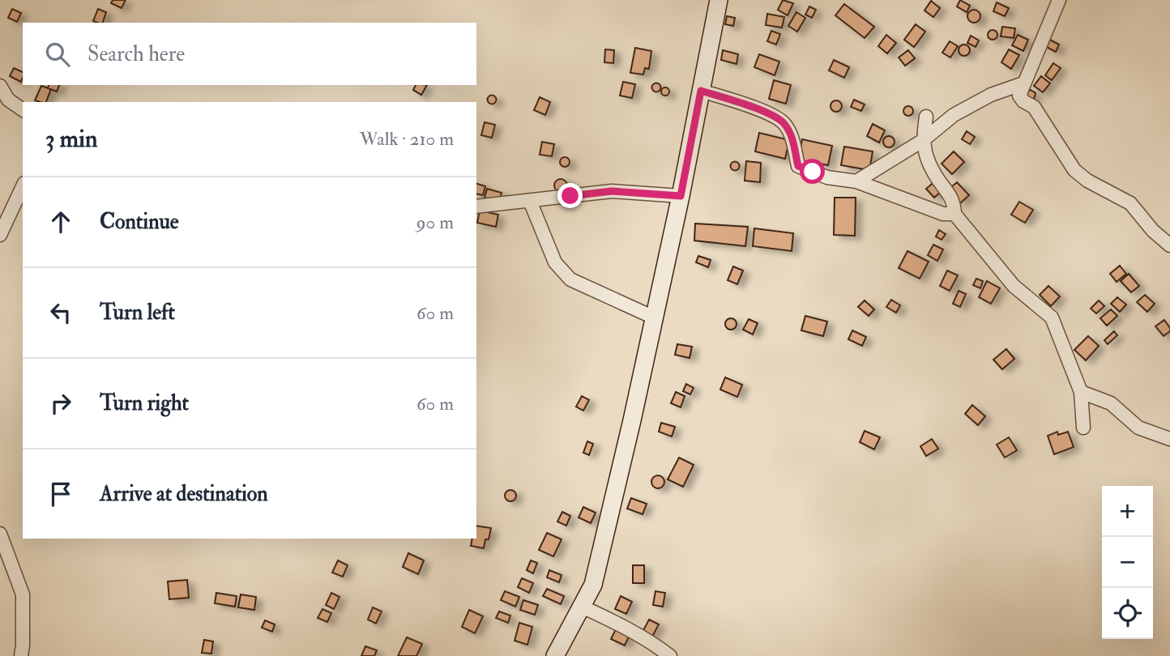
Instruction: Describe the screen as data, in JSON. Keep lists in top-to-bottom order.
{
  "page": {
    "search": "Search here",
    "heading": ["3 min", "Walk · 210 m"],
    "list": [
      ["Continue", "90 m"],
      ["Turn left", "60 m"],
      ["Turn right", "60 m"],
      "Arrive at destination"
    ],
    "map_buttons": ["+", "−"]
  }
}
